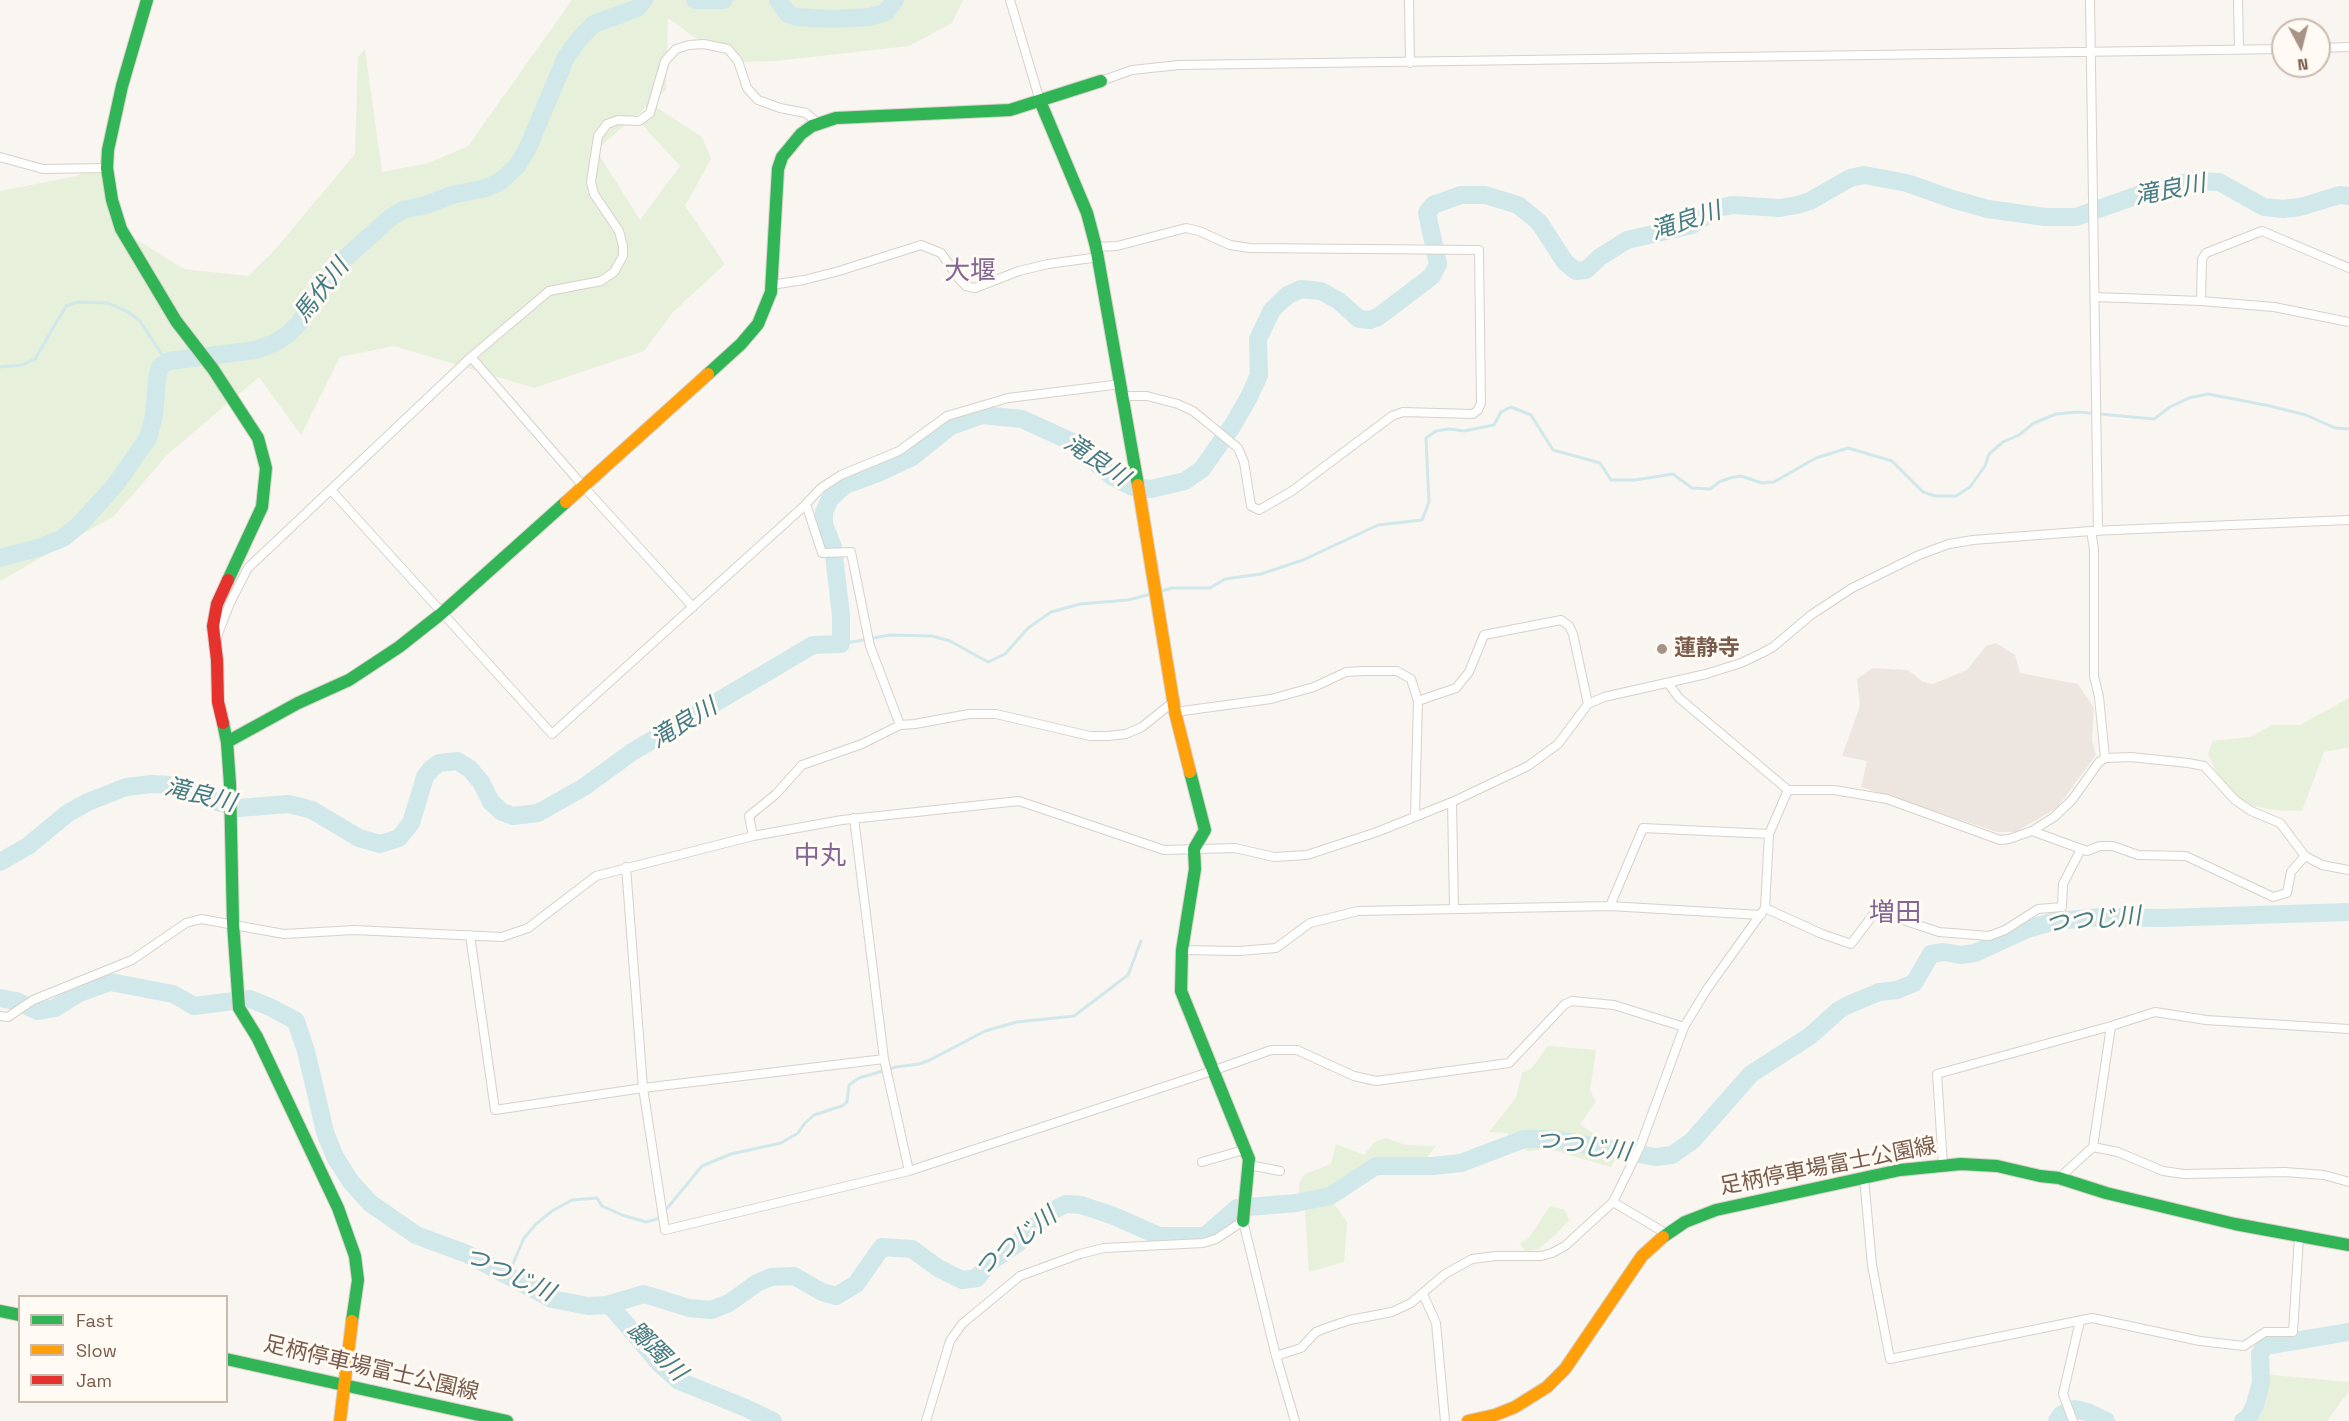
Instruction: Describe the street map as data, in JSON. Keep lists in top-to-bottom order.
{
  "streets": {
    "street": ["足柄停車場富士公園線"]
  },
  "districts": ["大堰", "中丸", "増田"],
  "water": [
    "滝良川",
    "馬伏川",
    "つつじ川",
    "躑躅川"
  ],
  "places": ["蓮静寺"],
  "legend": ["Fast", "Slow", "Jam"],
  "north": "bottom"
}
